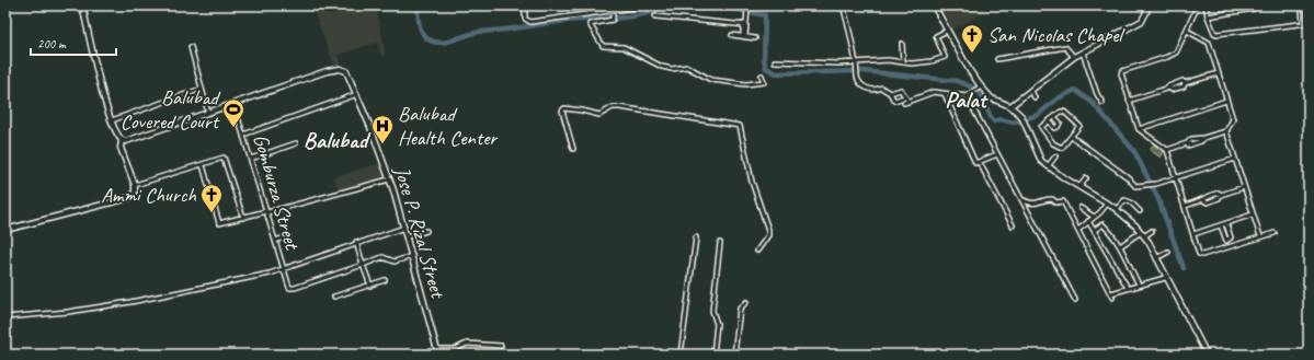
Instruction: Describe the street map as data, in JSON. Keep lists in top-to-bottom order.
{
  "streets": {
    "street": ["Gomburza Street", "Jose P. Rizal Street"]
  },
  "crossings": [
    ["Gomburza Street", "Jose P. Rizal Street"]
  ],
  "districts": ["Palat", "Balubad"],
  "places": {
    "church": ["San Nicolas Chapel", "Ammi Church"],
    "sports": ["Balubad Covered Court"],
    "hospital": ["Balubad Health Center"]
  },
  "scale_bar": "200 m"
}
